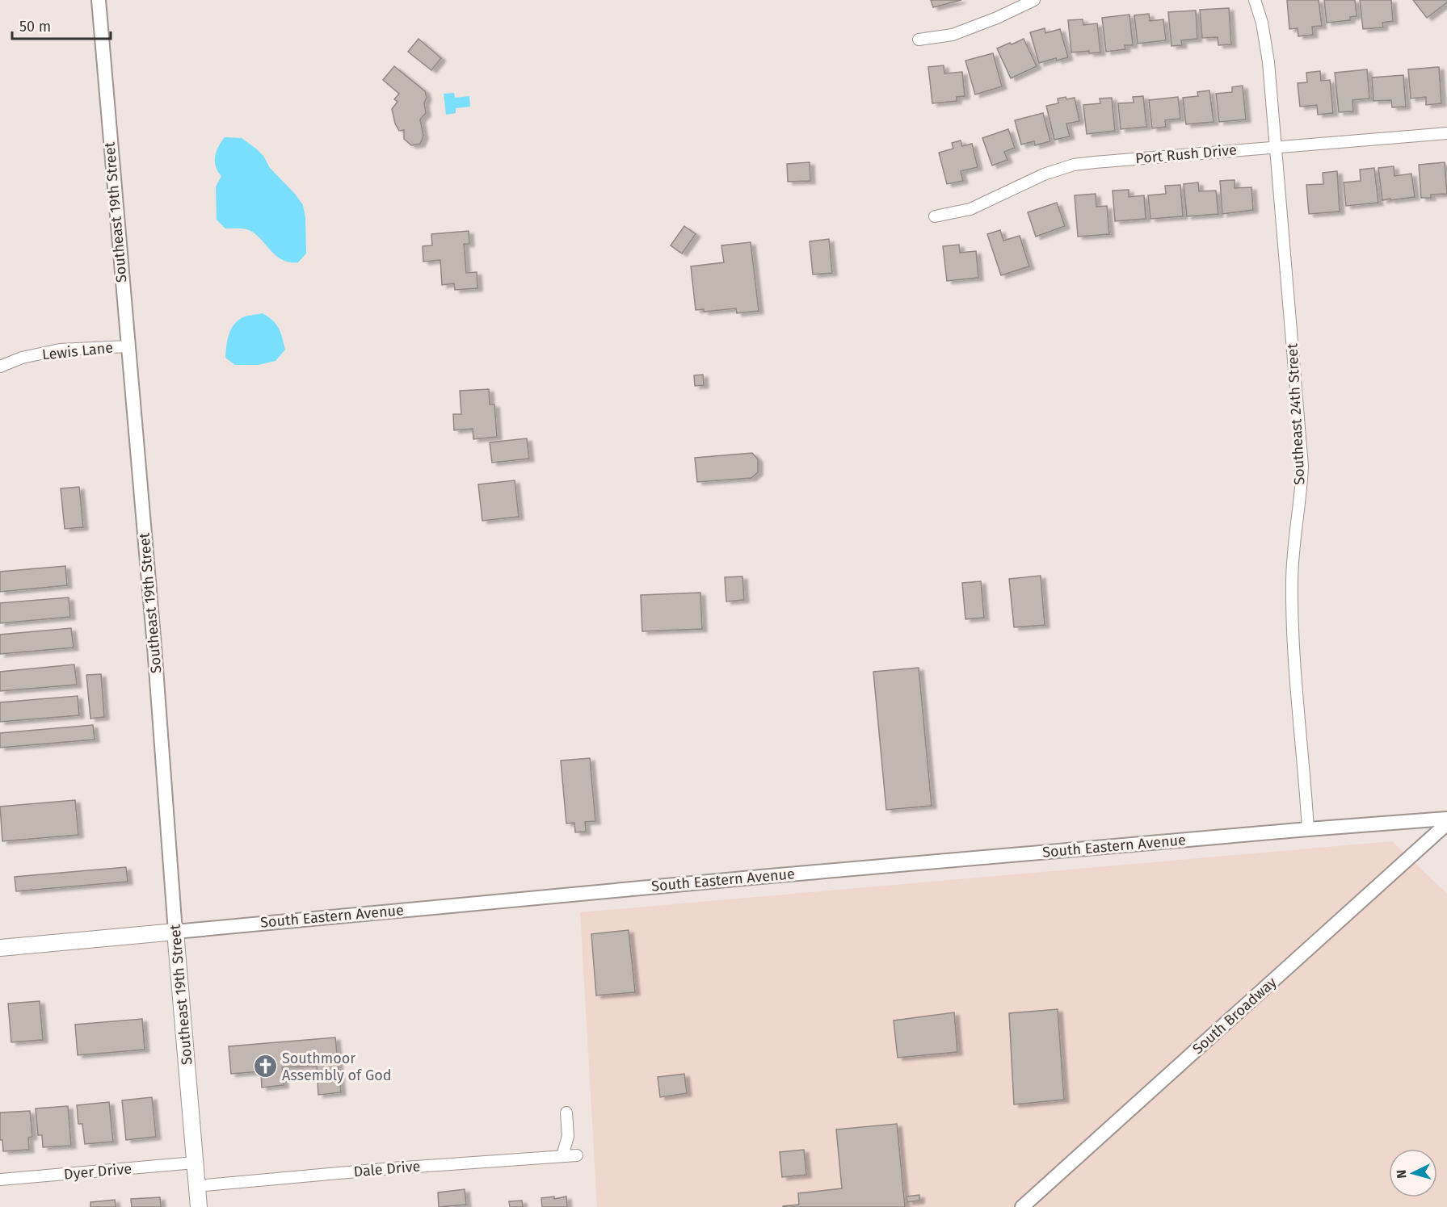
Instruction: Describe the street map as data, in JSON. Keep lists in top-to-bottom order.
{
  "streets": {
    "main road": ["Southeast 19th Street", "South Eastern Avenue"],
    "street": [
      "Port Rush Drive",
      "Lewis Lane",
      "Southeast 24th Street",
      "South Broadway",
      "Dale Drive",
      "Dyer Drive"
    ]
  },
  "crossings": [
    ["Port Rush Drive", "Southeast 24th Street"],
    ["Southeast 19th Street", "Lewis Lane"],
    ["Southeast 19th Street", "South Eastern Avenue"],
    ["Southeast 19th Street", "Dale Drive"],
    ["Southeast 19th Street", "Dyer Drive"],
    ["Southeast 24th Street", "South Eastern Avenue"]
  ],
  "places": {
    "church": ["Southmoor Assembly of God"]
  },
  "scale_bar": "50 m",
  "north": "left"
}
